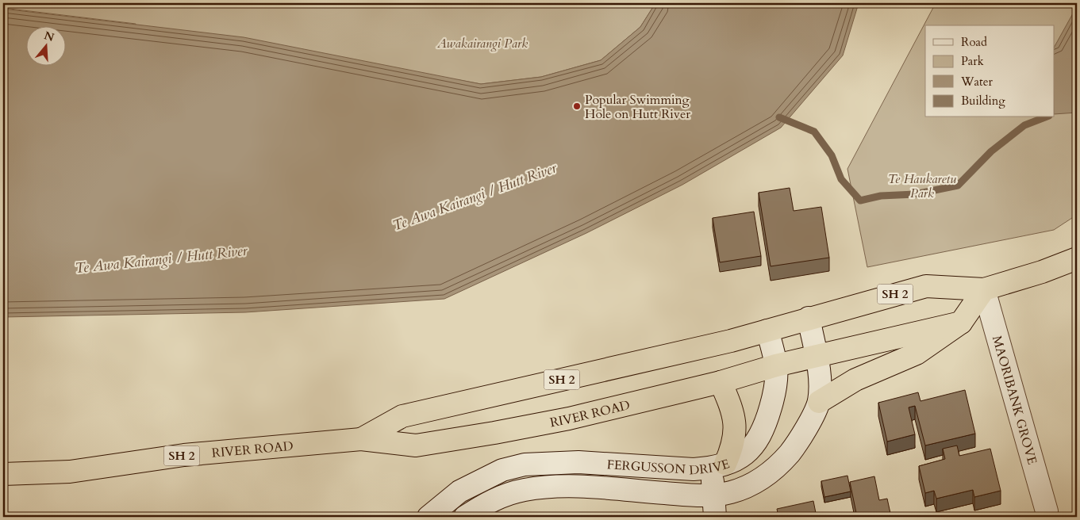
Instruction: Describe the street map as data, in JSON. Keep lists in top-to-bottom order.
{
  "streets": {
    "highway": ["SH 2", "RIVER ROAD"],
    "main road": ["MAORIBANK GROVE", "FERGUSSON DRIVE"]
  },
  "crossings": [
    ["SH 2", "MAORIBANK GROVE"],
    ["SH 2", "RIVER ROAD"],
    ["SH 2", "FERGUSSON DRIVE"],
    ["RIVER ROAD", "FERGUSSON DRIVE"]
  ],
  "water": ["Te Awa Kairangi / Hutt River"],
  "parks": ["Awakairangi Park", "Te Haukaretu Park"],
  "places": ["Popular Swimming Hole on Hutt River"],
  "legend": [
    "Road",
    "Park",
    "Water",
    "Building"
  ],
  "north": "top"
}
